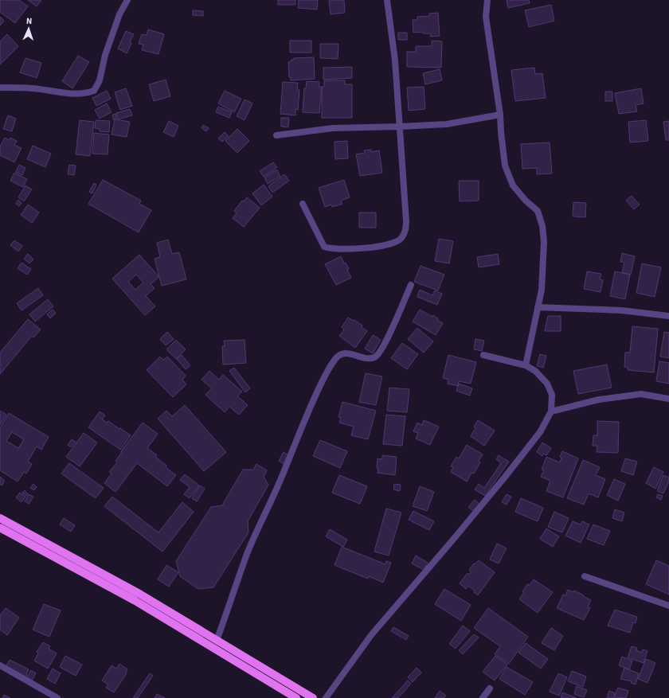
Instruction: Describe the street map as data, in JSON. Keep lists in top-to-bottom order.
{
  "north": "top"
}
